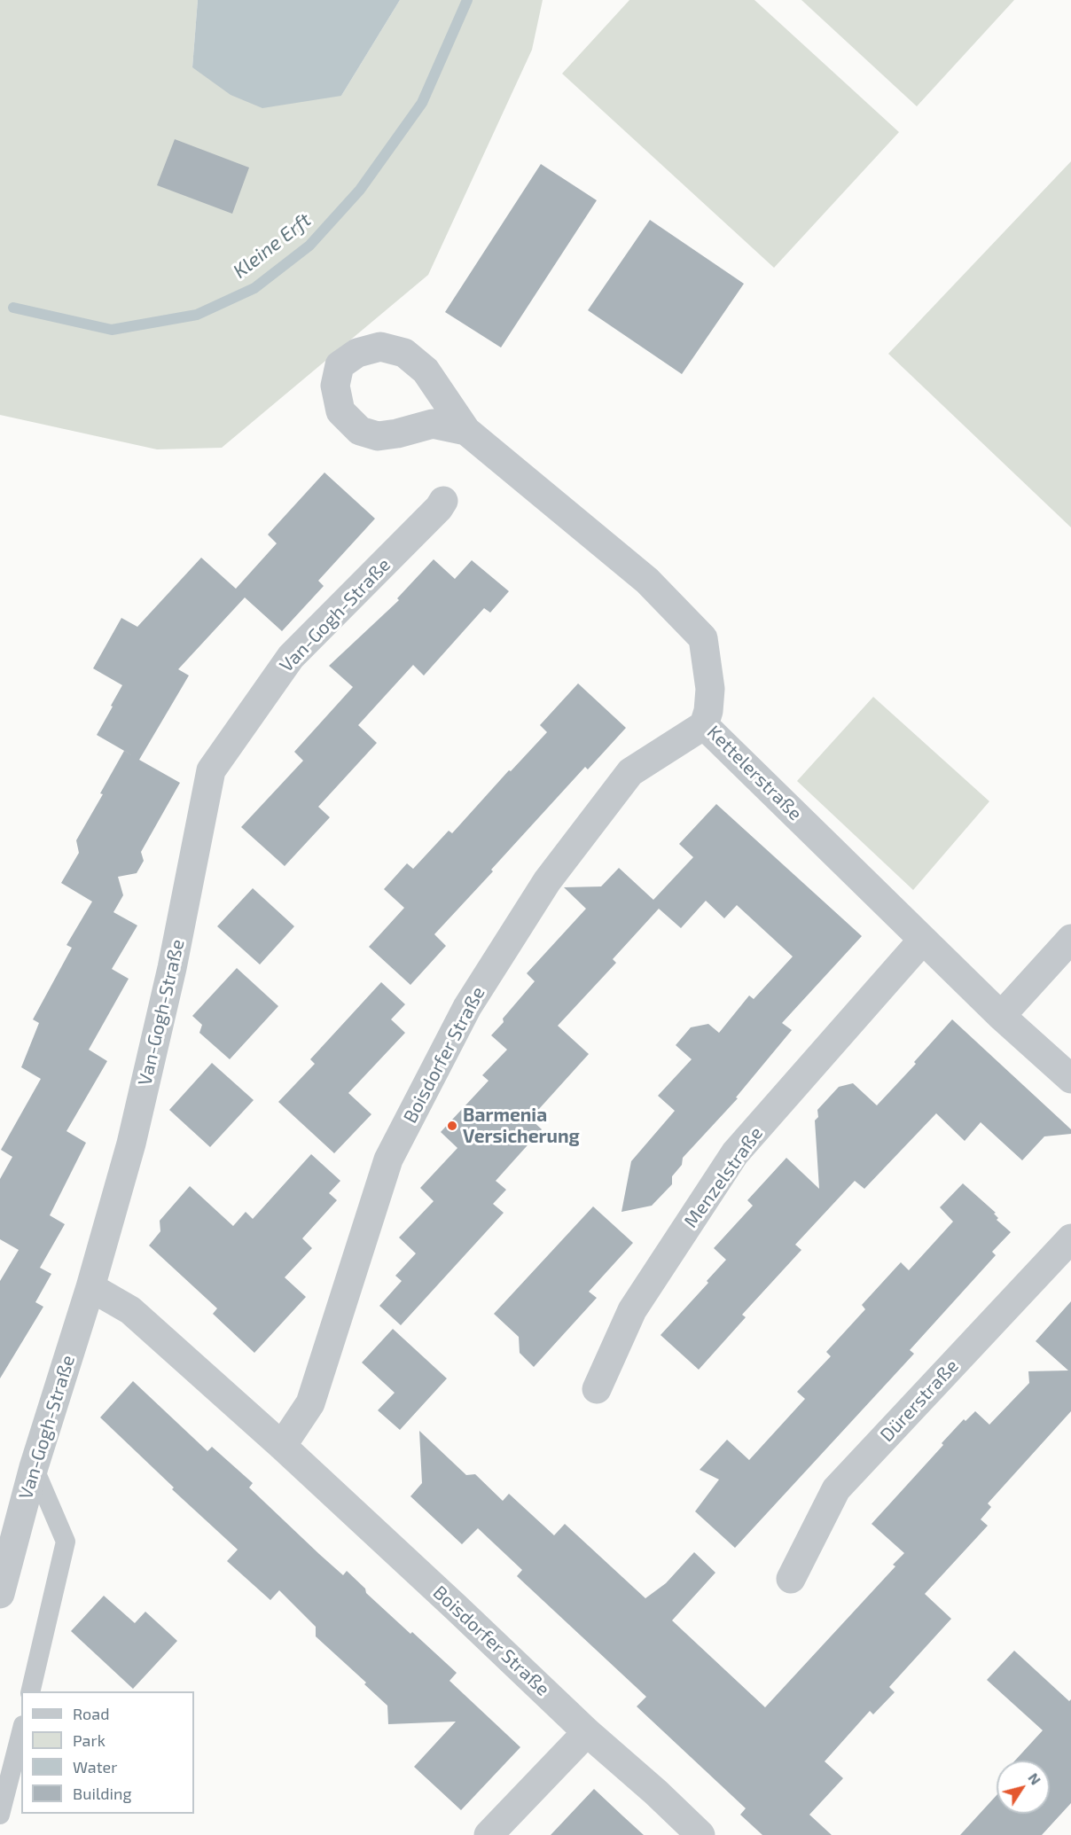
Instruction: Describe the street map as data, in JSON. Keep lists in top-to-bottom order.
{
  "streets": {
    "street": [
      "Van-Gogh-Straße",
      "Kettelerstraße",
      "Boisdorfer Straße",
      "Menzelstraße",
      "Dürerstraße"
    ]
  },
  "crossings": [
    ["Van-Gogh-Straße", "Boisdorfer Straße"],
    ["Kettelerstraße", "Boisdorfer Straße"],
    ["Kettelerstraße", "Menzelstraße"]
  ],
  "water": ["Kleine Erft"],
  "places": ["Barmenia Versicherung"],
  "legend": [
    "Road",
    "Park",
    "Water",
    "Building"
  ],
  "north": "top right"
}
